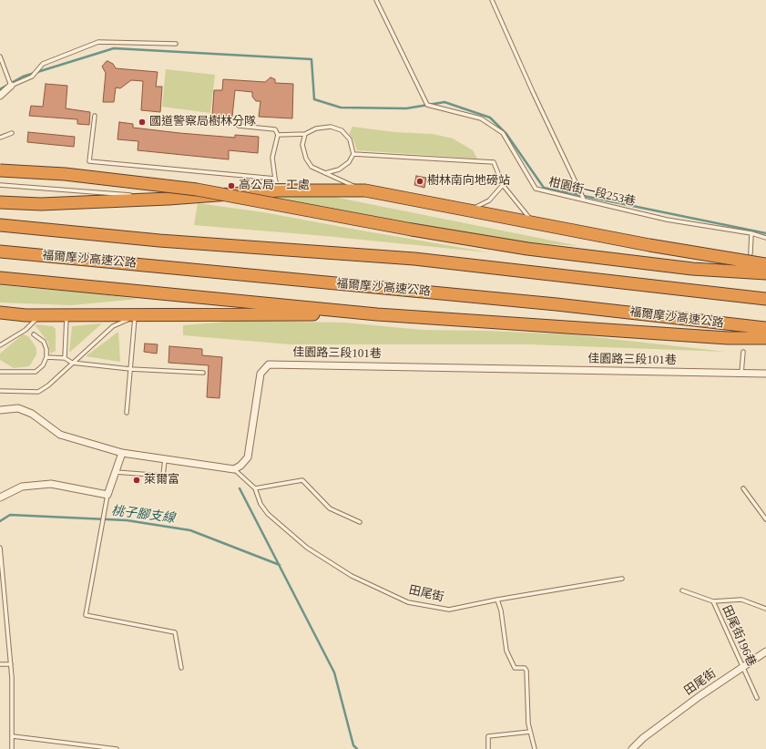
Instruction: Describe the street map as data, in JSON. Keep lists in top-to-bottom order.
{
  "streets": {
    "highway": ["福爾摩沙高速公路"],
    "street": ["佳園路三段101巷", "田尾街"],
    "lane": ["柑園街一段253巷", "田尾街196巷"]
  },
  "crossings": [
    ["佳園路三段101巷", "田尾街"],
    ["田尾街", "田尾街196巷"]
  ],
  "water": ["桃子腳支線"],
  "places": [
    "國道警察局樹林分隊",
    "樹林南向地磅站",
    "高公局一工處",
    "萊爾富"
  ]
}
